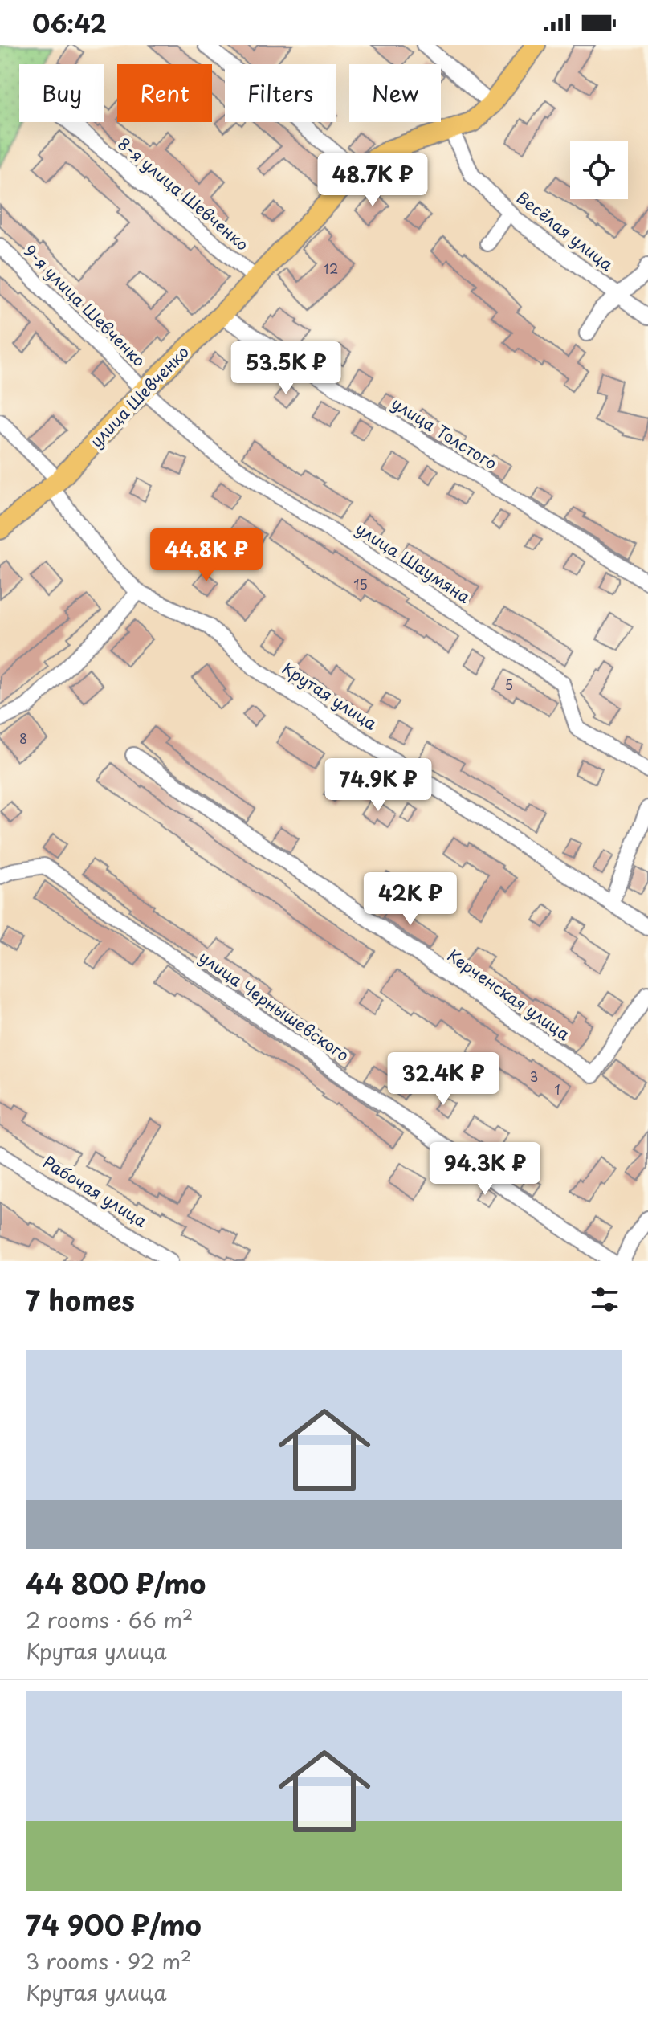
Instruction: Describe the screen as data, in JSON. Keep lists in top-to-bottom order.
{
  "streets": {
    "main road": ["улица Шевченко"],
    "street": [
      "8-я улица Шевченко",
      "Весёлая улица",
      "9-я улица Шевченко",
      "улица Толстого",
      "улица Шаумяна",
      "Крутая улица",
      "Керченская улица",
      "улица Чернышевского",
      "Рабочая улица"
    ]
  },
  "crossings": [
    ["8-я улица Шевченко", "улица Шевченко"],
    ["Весёлая улица", "улица Шевченко"],
    ["9-я улица Шевченко", "улица Шевченко"],
    ["9-я улица Шевченко", "улица Шаумяна"],
    ["улица Шевченко", "улица Толстого"],
    ["улица Шевченко", "улица Шаумяна"],
    ["улица Шевченко", "Крутая улица"]
  ],
  "house_numbers": [
    "12",
    "15",
    "5",
    "8",
    "3",
    "1"
  ],
  "page": {
    "status": "06:42",
    "chip": [
      "Buy",
      "Rent",
      "Filters",
      "New"
    ],
    "price": [
      "48.7K ₽",
      "53.5K ₽",
      "44.8K ₽",
      "74.9K ₽",
      "42K ₽",
      "32.4K ₽",
      "94.3K ₽"
    ],
    "heading": "7 homes",
    "list": [
      {
        "name": "44 800 ₽/mo",
        "note": "2 rooms · 66 m² · Крутая улица"
      },
      {
        "name": "74 900 ₽/mo",
        "note": "3 rooms · 92 m² · Крутая улица"
      }
    ]
  }
}
